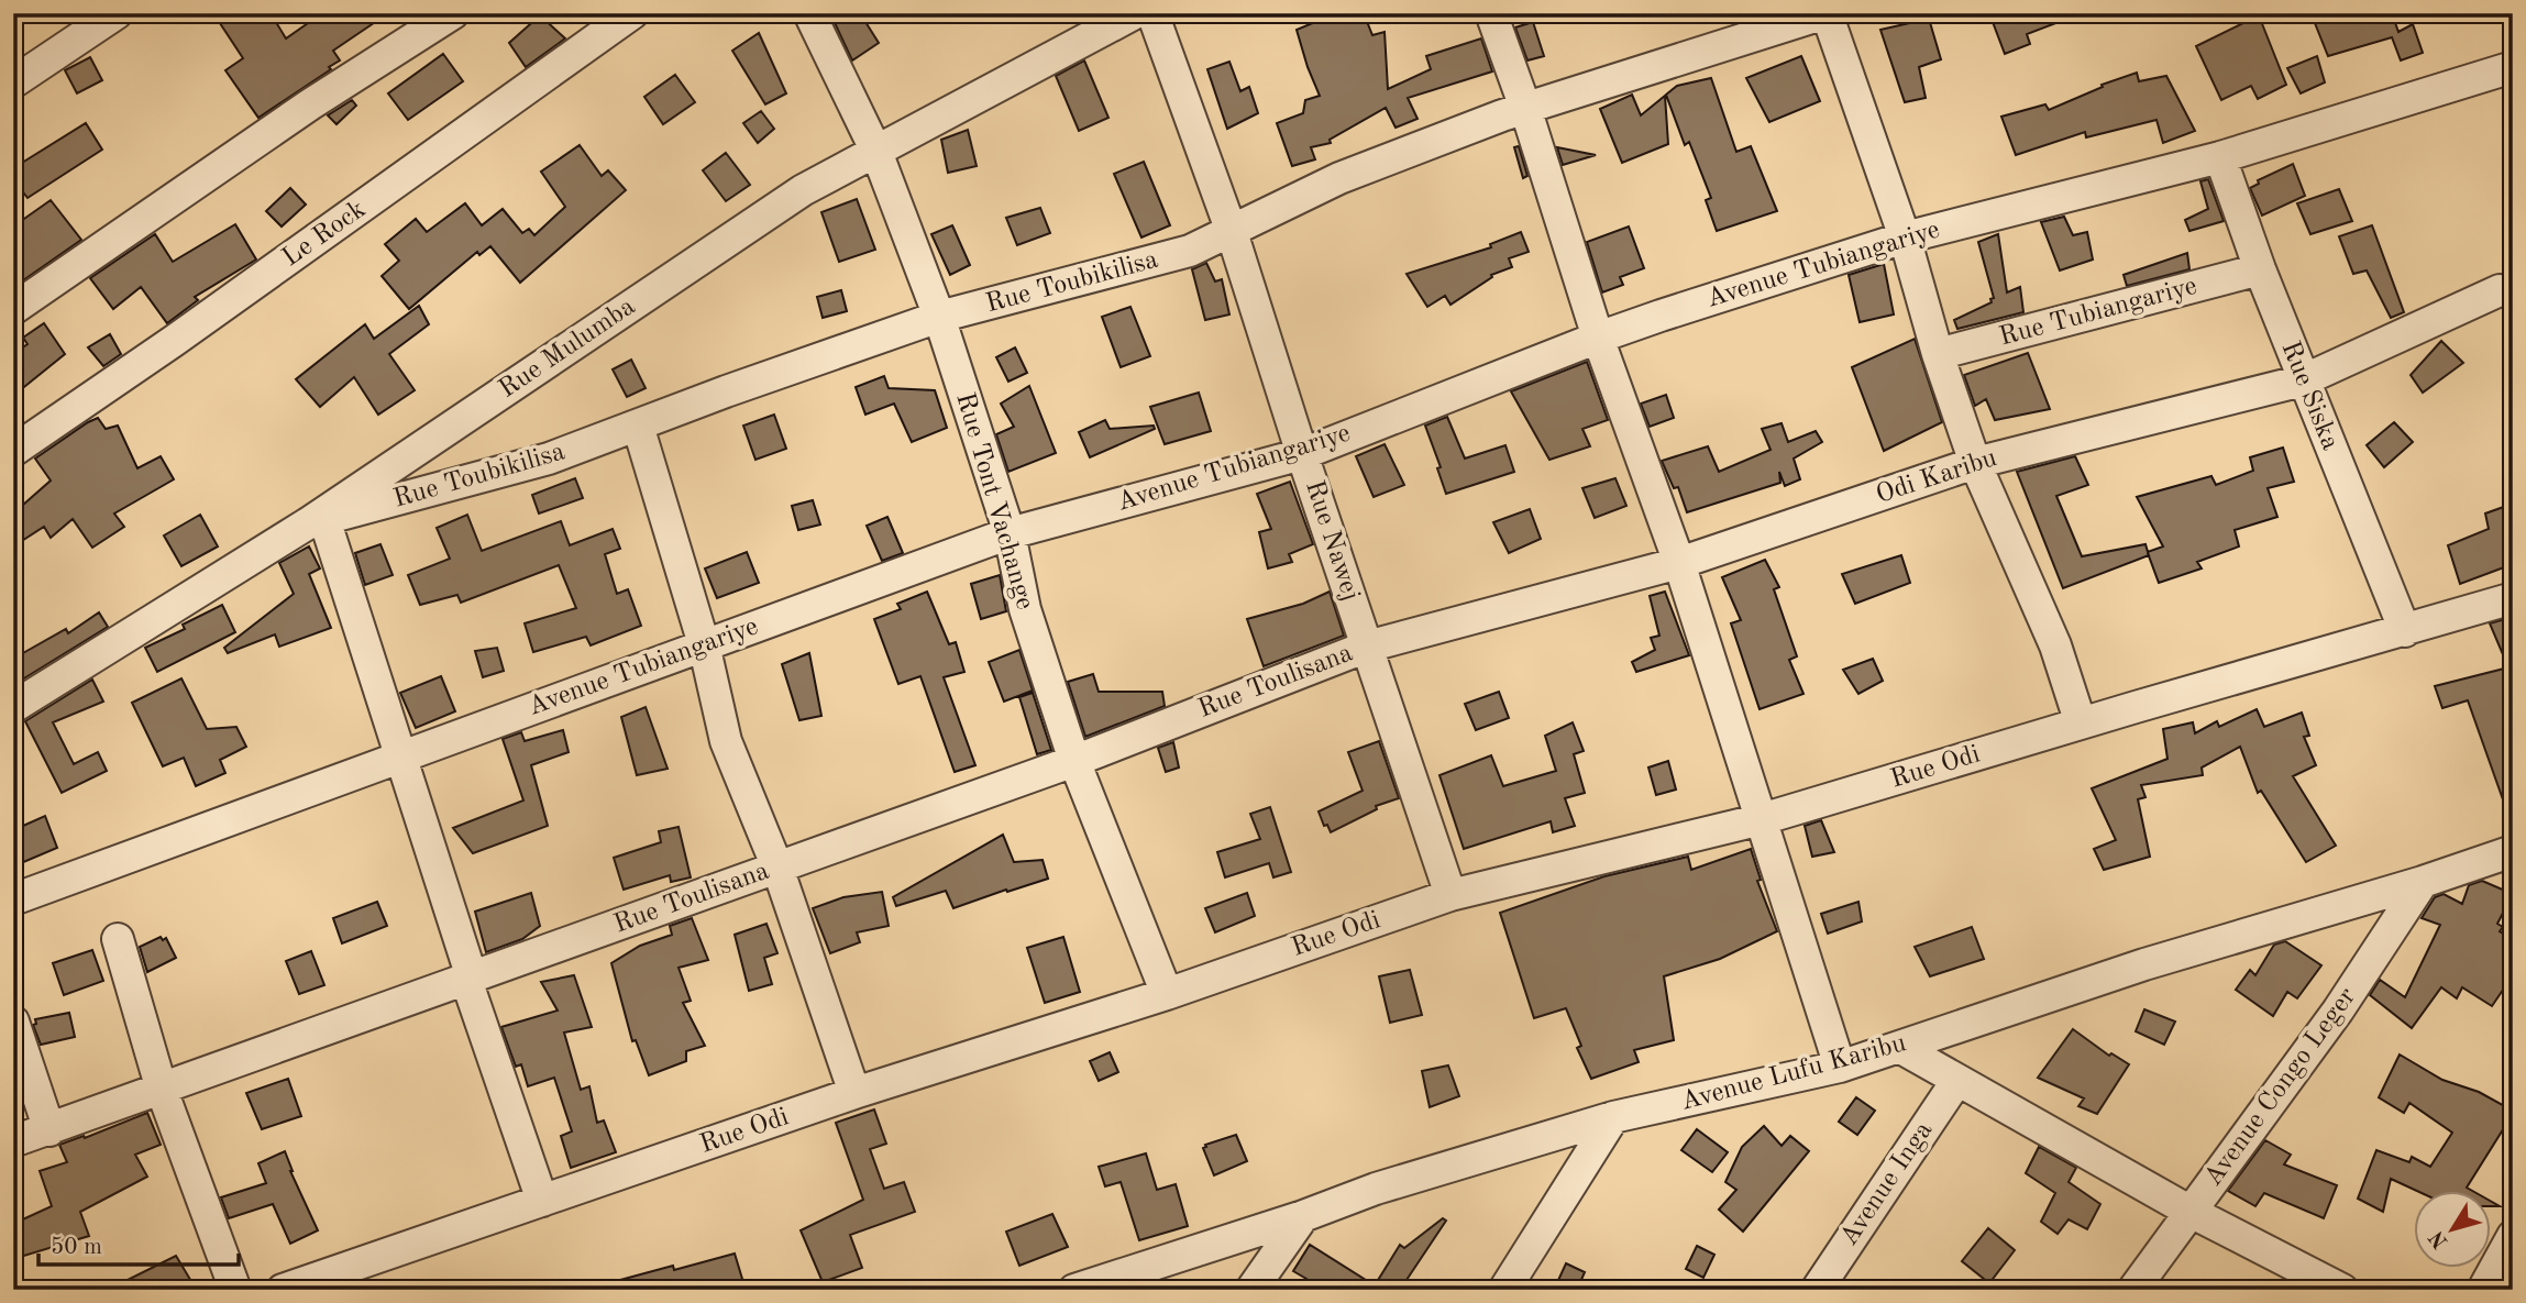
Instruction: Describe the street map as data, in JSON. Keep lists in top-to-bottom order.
{
  "streets": {
    "street": [
      "Le Rock",
      "Avenue Tubiangariye",
      "Rue Toubikilisa",
      "Rue Tubiangariye",
      "Rue Mulumba",
      "Rue Siska",
      "Odi Karibu",
      "Rue Tont Vachange",
      "Rue Nawej",
      "Rue Toulisana",
      "Rue Odi",
      "Avenue Lufu Karibu",
      "Avenue Congo Leger",
      "Avenue Inga"
    ]
  },
  "crossings": [
    ["Avenue Tubiangariye", "Rue Siska"],
    ["Avenue Tubiangariye", "Rue Tont Vachange"],
    ["Avenue Tubiangariye", "Rue Nawej"],
    ["Rue Toubikilisa", "Rue Mulumba"],
    ["Rue Toubikilisa", "Rue Tont Vachange"],
    ["Rue Toubikilisa", "Rue Nawej"],
    ["Rue Tubiangariye", "Rue Siska"],
    ["Rue Mulumba", "Rue Tont Vachange"],
    ["Rue Siska", "Odi Karibu"],
    ["Rue Siska", "Rue Odi"],
    ["Odi Karibu", "Rue Nawej"],
    ["Odi Karibu", "Rue Toulisana"],
    ["Rue Tont Vachange", "Rue Toulisana"],
    ["Rue Tont Vachange", "Rue Odi"],
    ["Rue Nawej", "Rue Toulisana"],
    ["Rue Nawej", "Rue Odi"],
    ["Avenue Lufu Karibu", "Avenue Congo Leger"]
  ],
  "scale_bar": "50 m",
  "north": "bottom left"
}
